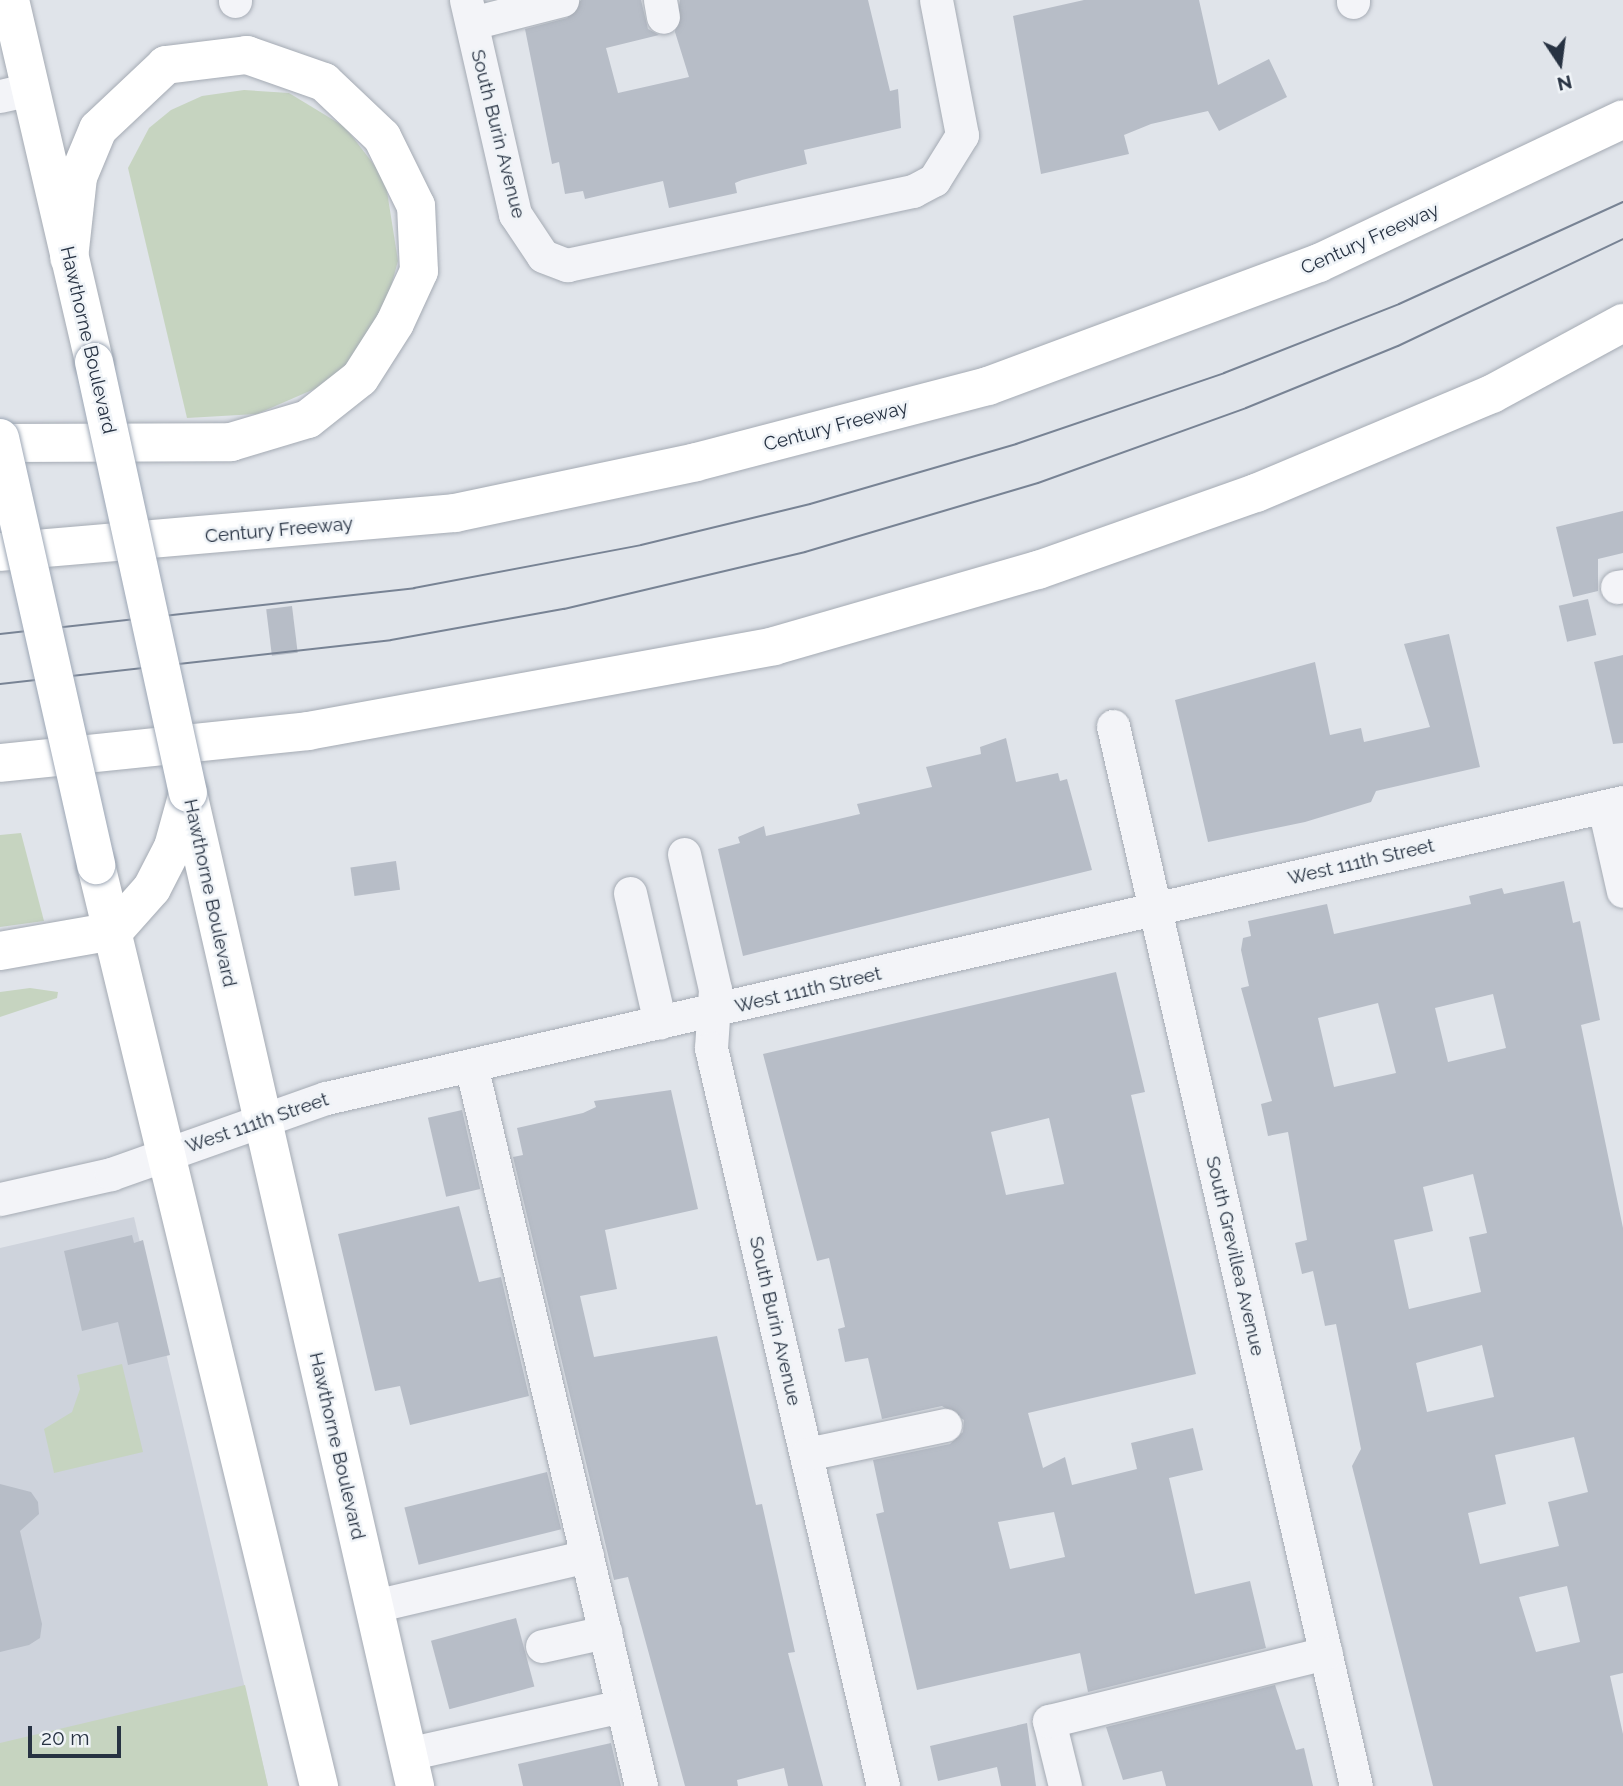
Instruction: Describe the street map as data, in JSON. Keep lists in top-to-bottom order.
{
  "streets": {
    "main road": ["Century Freeway", "Hawthorne Boulevard"],
    "street": ["South Burin Avenue", "West 111th Street", "South Grevillea Avenue"]
  },
  "crossings": [
    ["South Burin Avenue", "West 111th Street"],
    ["Hawthorne Boulevard", "West 111th Street"],
    ["West 111th Street", "South Grevillea Avenue"]
  ],
  "scale_bar": "20 m",
  "north": "bottom"
}
